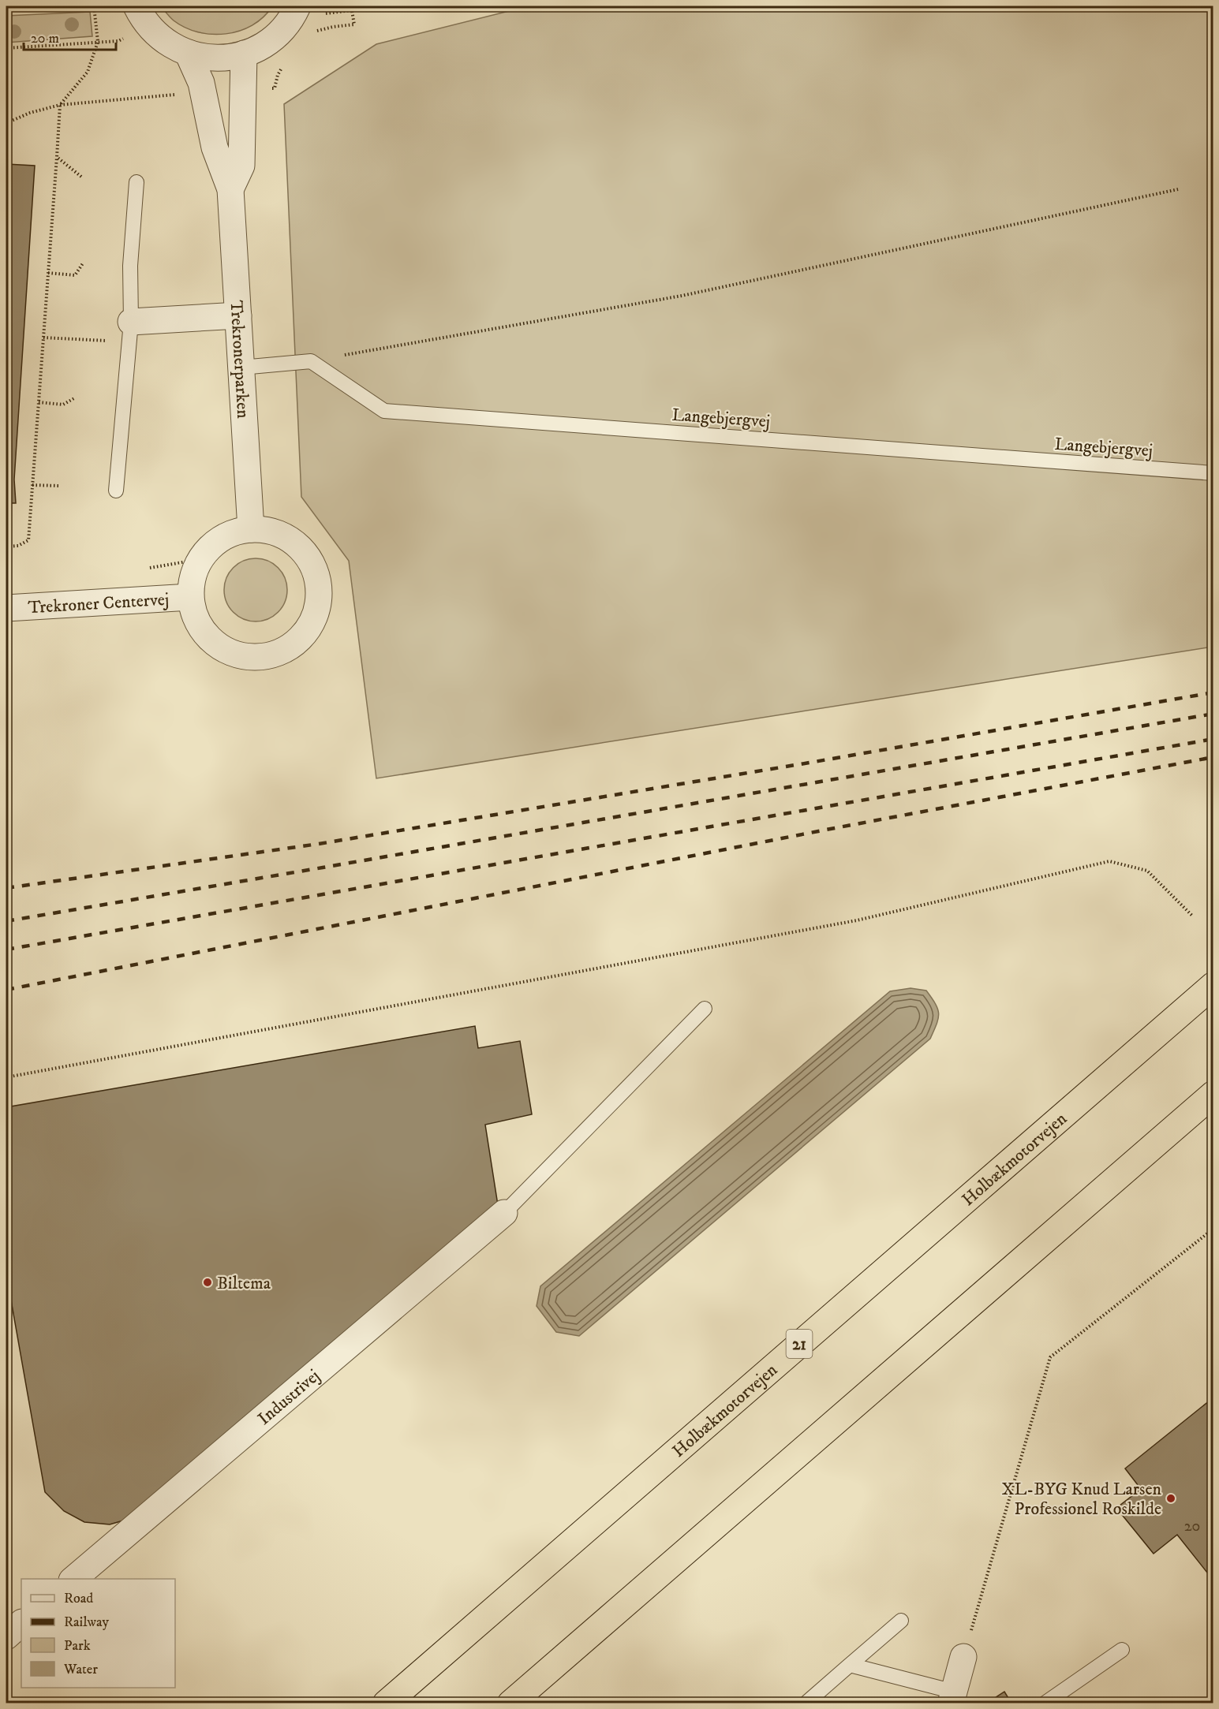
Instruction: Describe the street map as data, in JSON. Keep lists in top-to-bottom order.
{
  "streets": {
    "highway": ["Holbækmotorvejen", "21"],
    "street": ["Trekronerparken", "Trekroner Centervej", "Industrivej"],
    "lane": ["Langebjergvej"]
  },
  "crossings": [
    ["Trekronerparken", "Trekroner Centervej"]
  ],
  "places": ["Biltema", "XL-BYG Knud Larsen Professionel Roskilde"],
  "house_numbers": ["20"],
  "legend": [
    "Road",
    "Railway",
    "Park",
    "Water"
  ],
  "scale_bar": "20 m"
}
